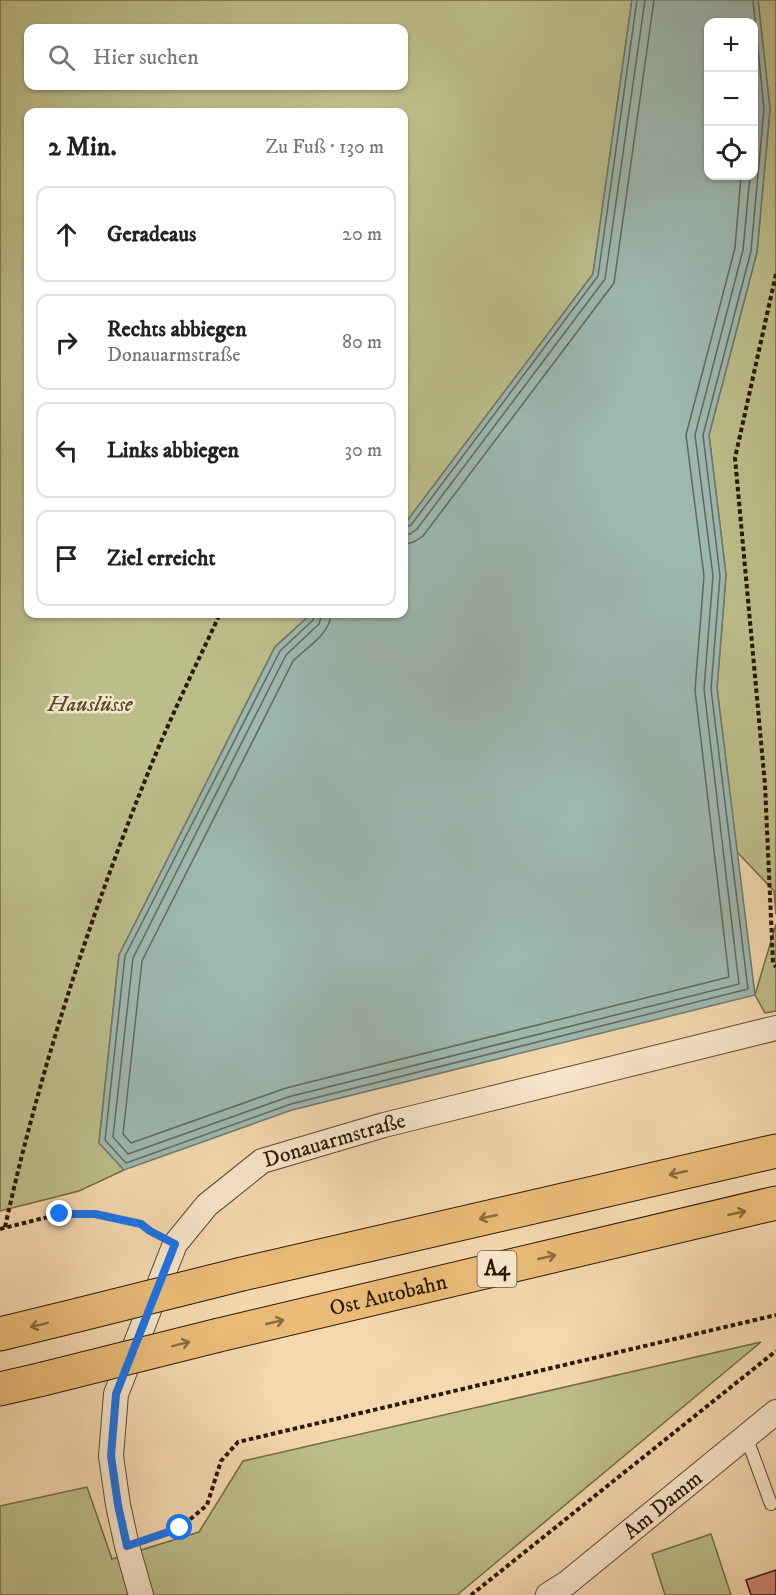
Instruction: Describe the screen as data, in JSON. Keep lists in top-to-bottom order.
{
  "streets": {
    "highway": ["A4", "Ost Autobahn"],
    "street": ["Donauarmstraße", "Am Damm"]
  },
  "parks": ["Hauslüsse"],
  "page": {
    "map_buttons": ["+", "−"],
    "search": "Hier suchen",
    "heading": ["2 Min.", "Zu Fuß · 130 m"],
    "list": [
      ["Geradeaus", "20 m"],
      ["Rechts abbiegen", "Donauarmstraße", "80 m"],
      ["Links abbiegen", "30 m"],
      "Ziel erreicht"
    ]
  }
}
